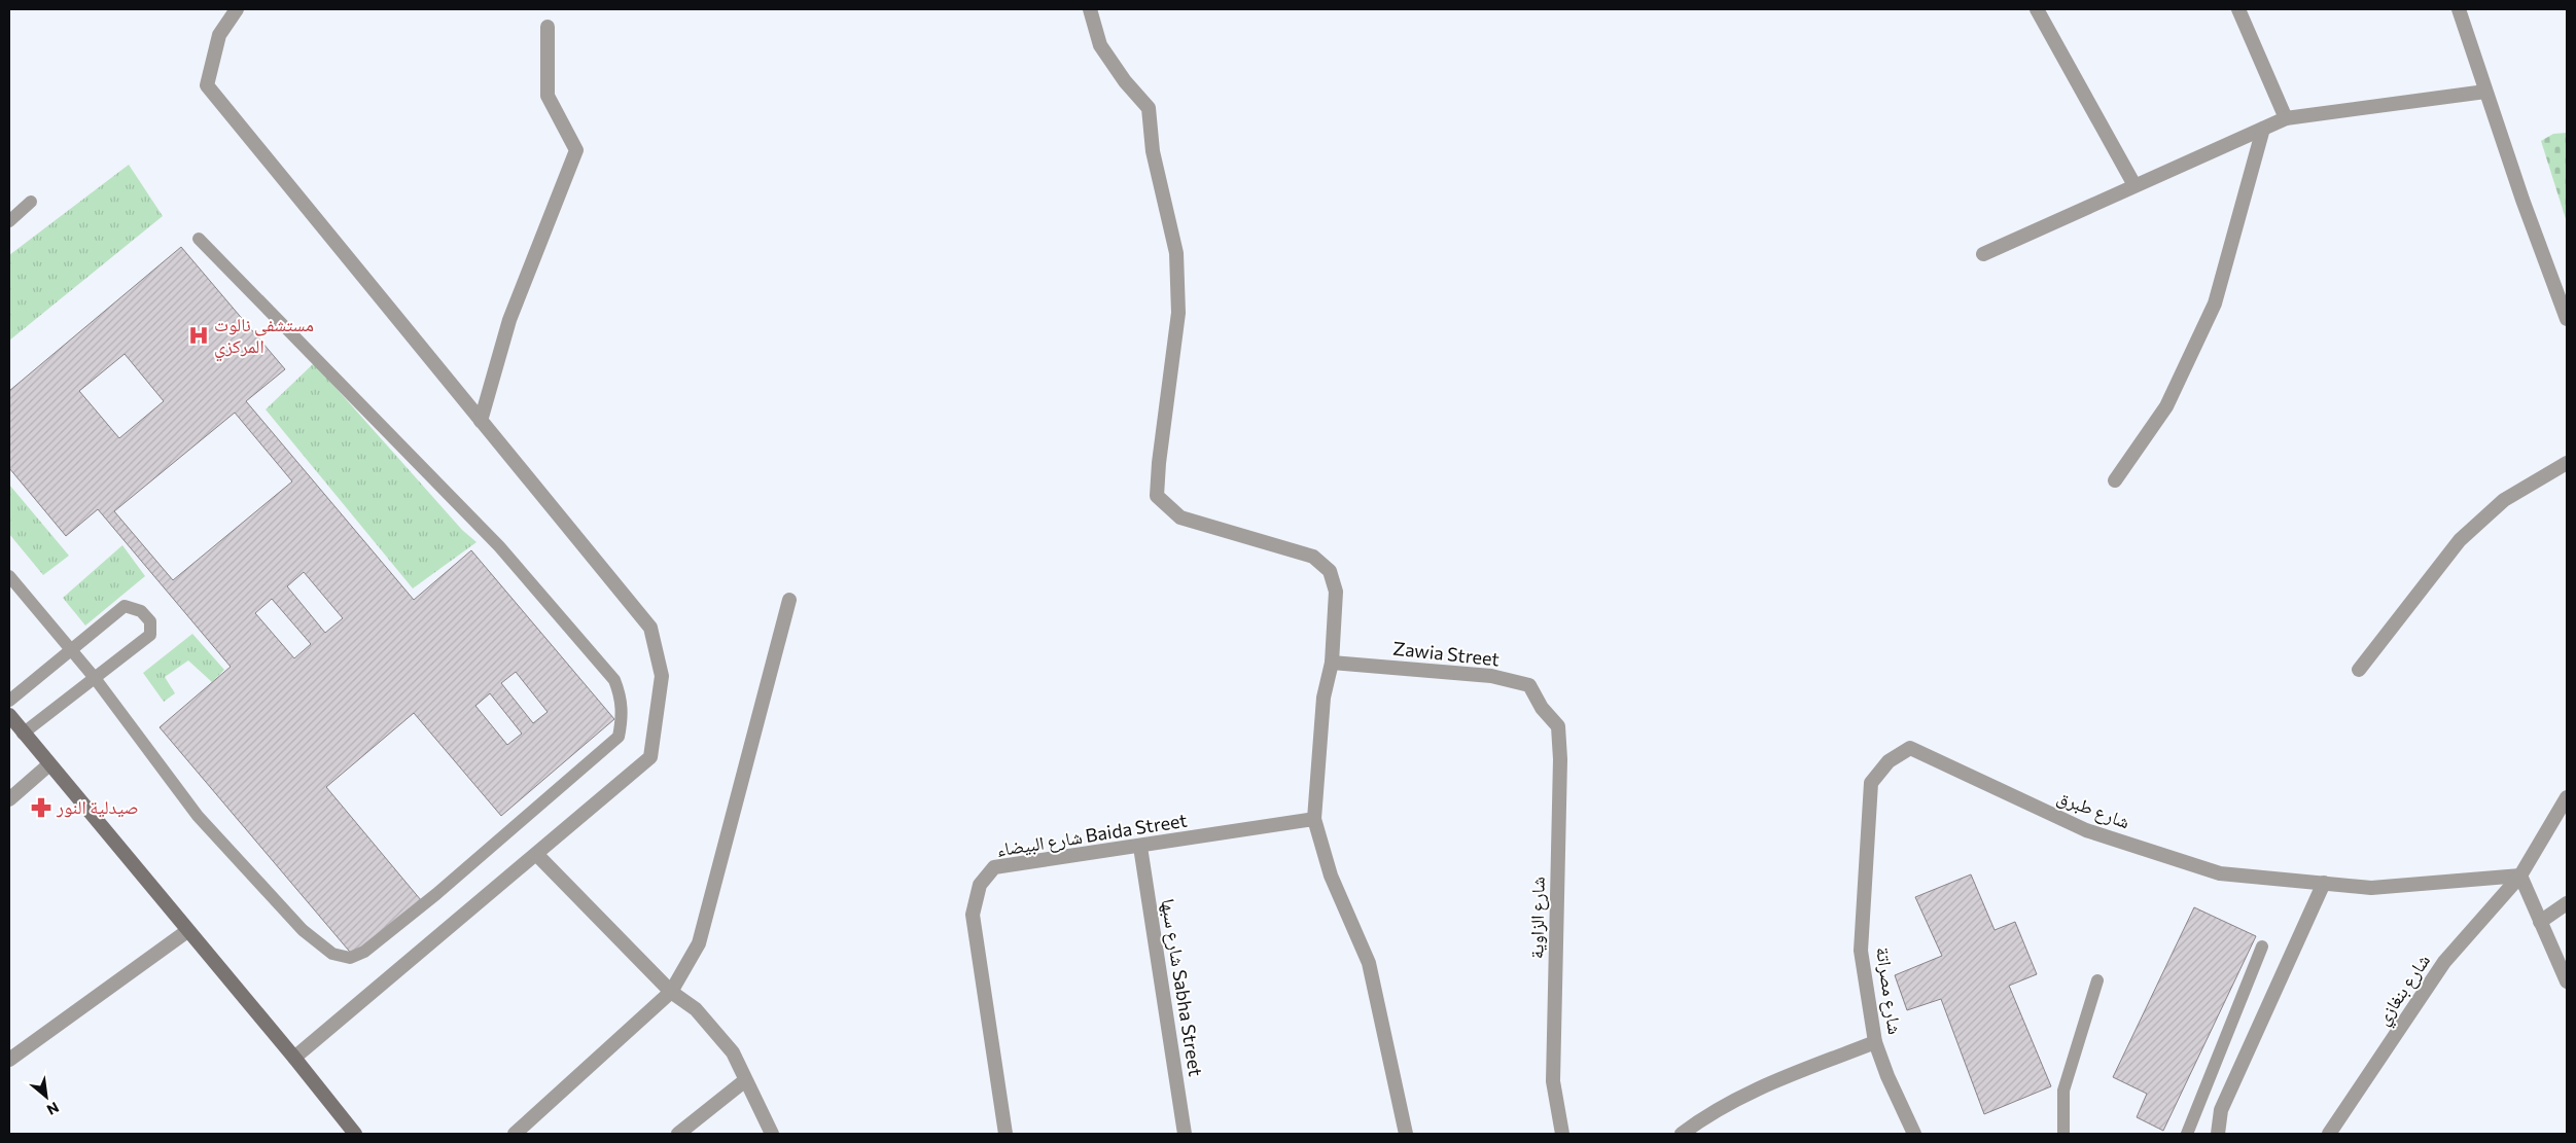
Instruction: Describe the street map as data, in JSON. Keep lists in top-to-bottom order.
{
  "streets": {
    "street": [
      "Zawia Street",
      "شارع طبرق",
      "شارع البيضاء Baida Street",
      "شارع الزاوية",
      "شارع سبها Sabha Street",
      "شارع بنغازي",
      "شارع مصراتة"
    ]
  },
  "crossings": [
    ["Zawia Street", "شارع الزاوية"],
    ["شارع طبرق", "شارع مصراتة"],
    ["شارع البيضاء Baida Street", "شارع سبها Sabha Street"]
  ],
  "places": {
    "hospital": ["مستشفى نالوت المركزي"],
    "pharmacy": ["صيدلية النور"]
  },
  "north": "bottom right"
}
